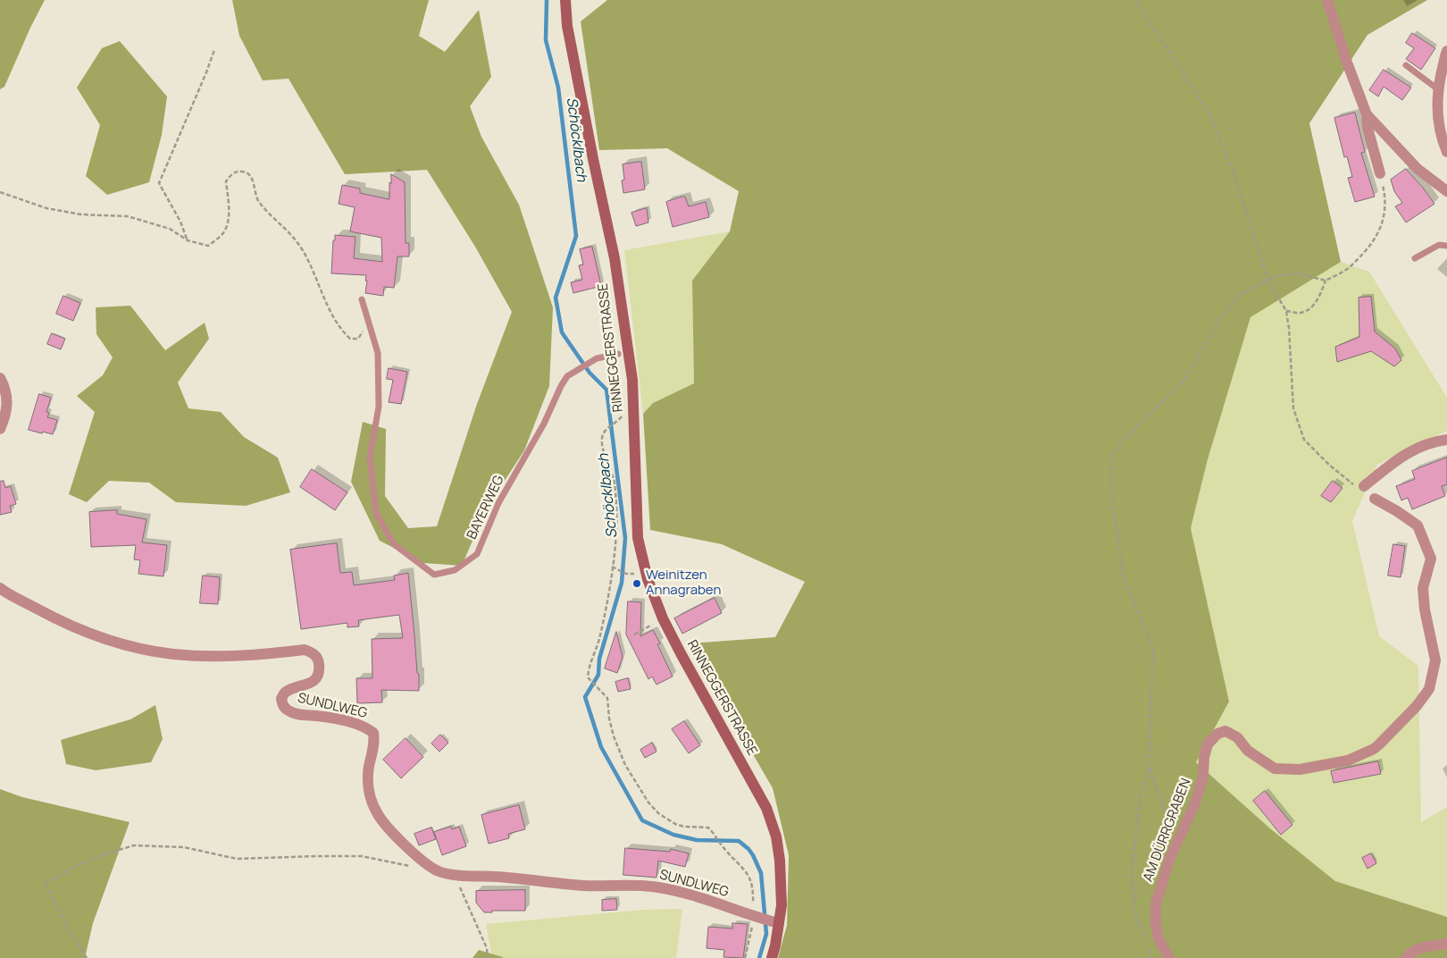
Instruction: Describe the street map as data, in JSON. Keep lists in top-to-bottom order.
{
  "streets": {
    "main road": ["RINNEGGERSTRASSE"],
    "street": ["SUNDLWEG", "AM DÜRRGRABEN"],
    "lane": ["BAYERWEG"]
  },
  "crossings": [
    ["RINNEGGERSTRASSE", "SUNDLWEG"]
  ],
  "water": ["Schöcklbach"],
  "places": ["Weinitzen Annagraben"]
}
